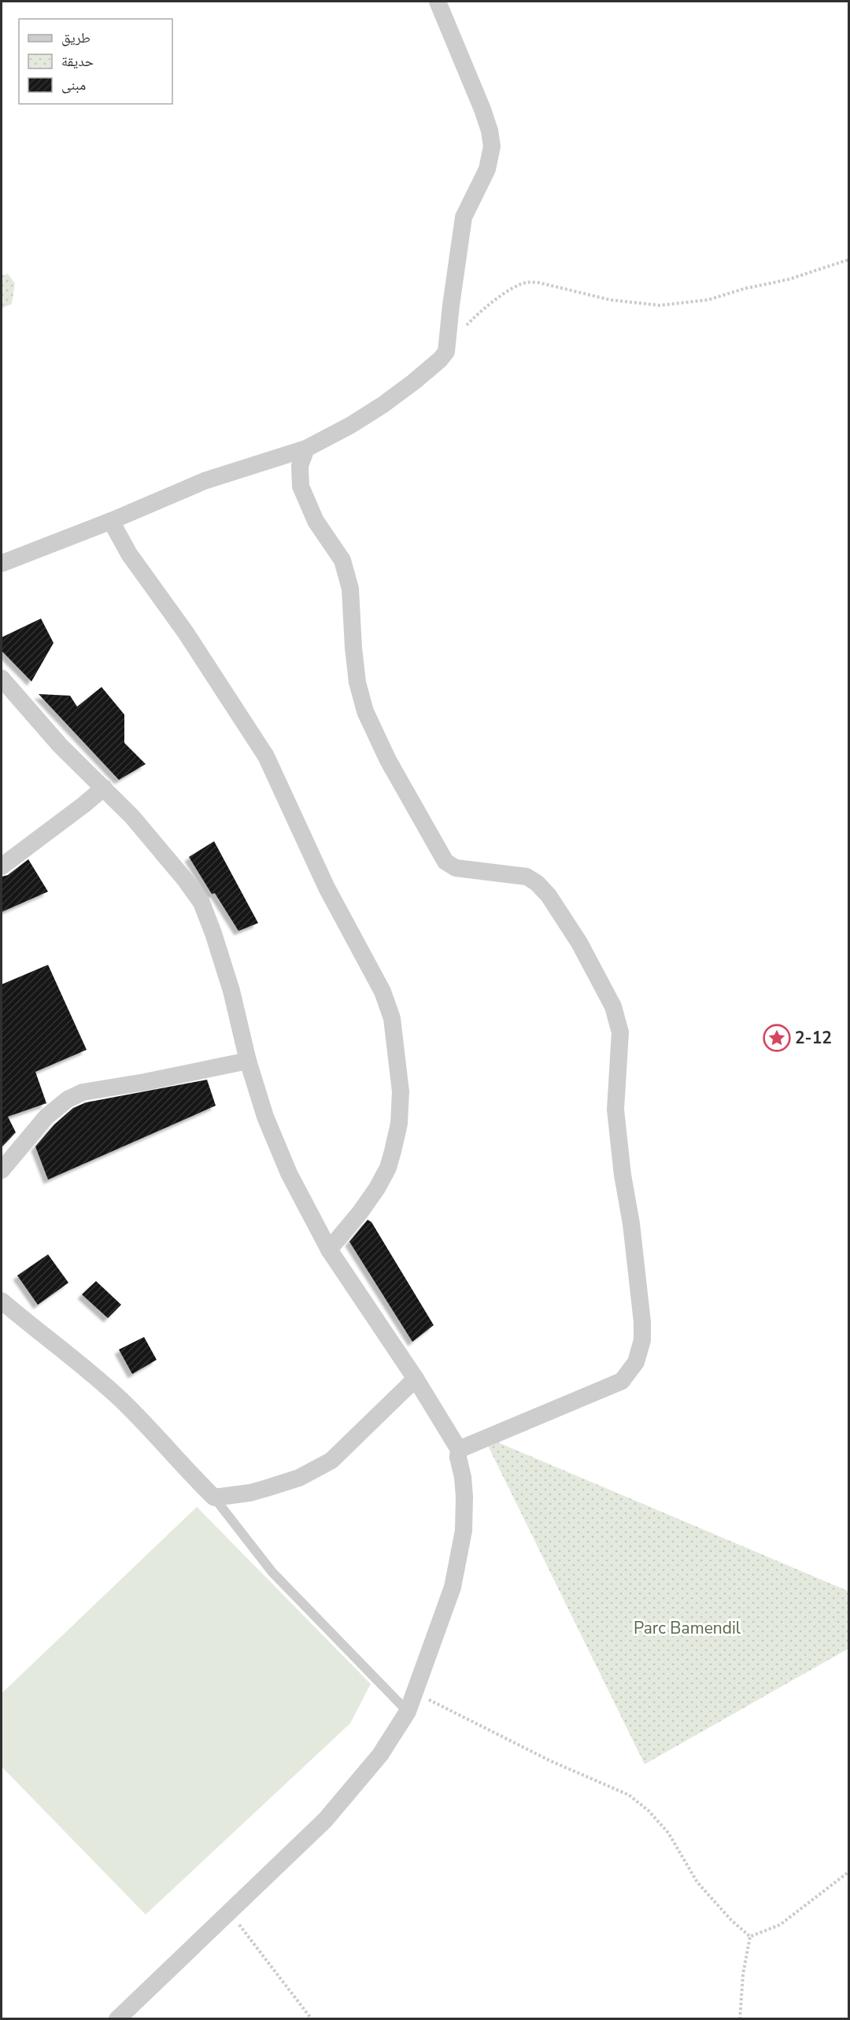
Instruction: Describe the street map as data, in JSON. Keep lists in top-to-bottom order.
{
  "parks": ["Parc Bamendil"],
  "places": {
    "place": ["2-12"]
  },
  "legend": ["طريق", "حديقة", "مبنى"]
}
